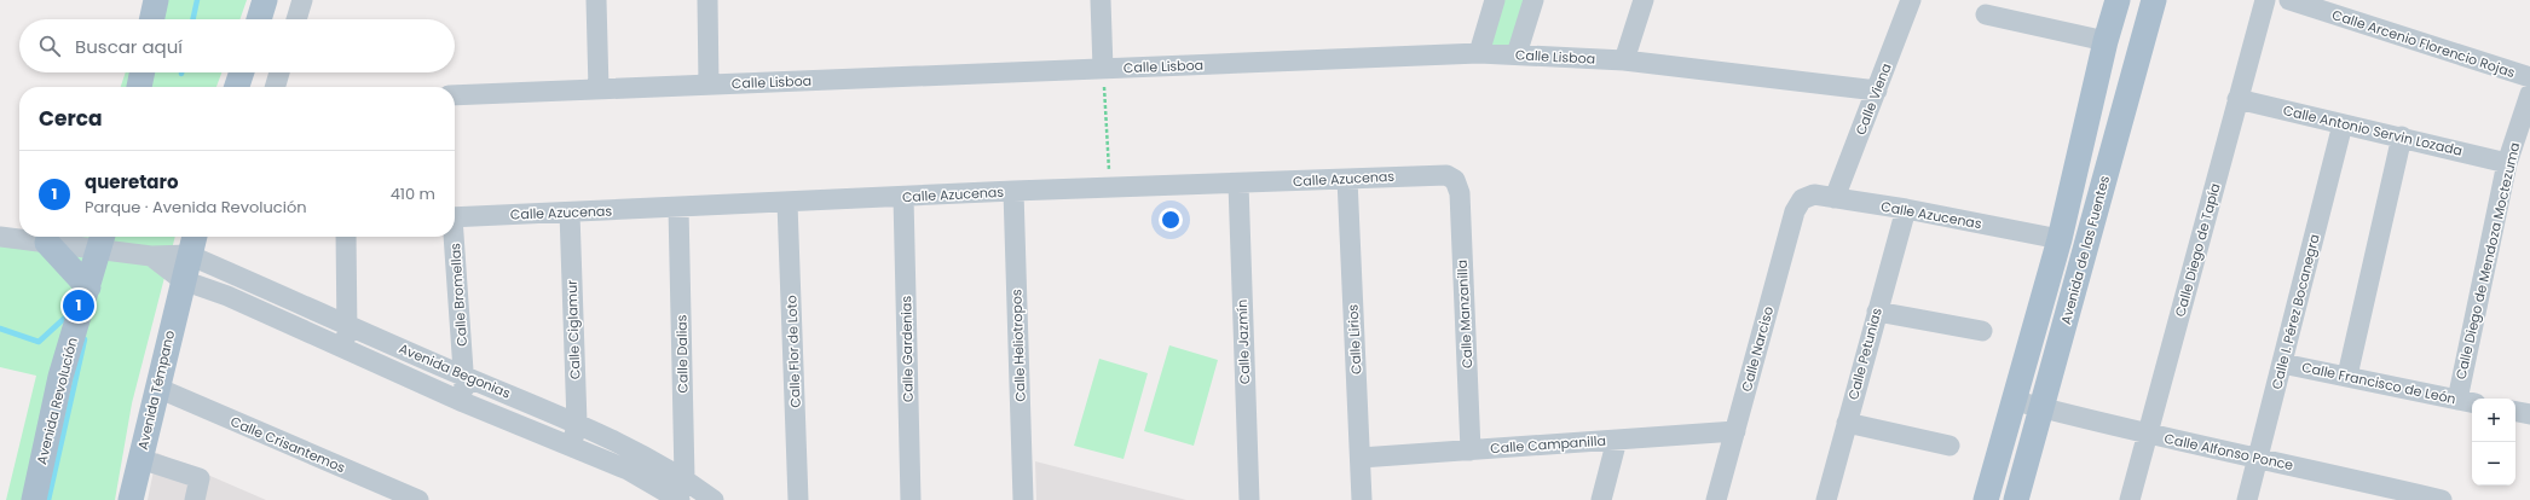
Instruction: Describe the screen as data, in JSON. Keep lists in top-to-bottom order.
{
  "streets": {
    "main road": ["Avenida de las Fuentes", "Avenida Témpano", "Avenida Revolución"],
    "street": [
      "Calle Arcenio Florencio Rojas",
      "Calle Lisboa",
      "Calle Viena",
      "Calle Antonio Servin Lozada",
      "Calle Azucenas",
      "Calle Diego de Tapía",
      "Calle Diego de Mendoza Moctezuma",
      "Calle Bromellas",
      "Calle I. Pérez Bocanegra",
      "Calle Manzanilla",
      "Calle Ciglamur",
      "Calle Lirios",
      "Calle Jazmín",
      "Calle Heliotropos",
      "Calle Gardenias",
      "Calle Narciso",
      "Calle Flor de Loto",
      "Calle Dalias",
      "Calle Petunias",
      "Avenida Begonias",
      "Calle Francisco de León",
      "Calle Crisantemos",
      "Calle Campanilla",
      "Calle Alfonso Ponce"
    ]
  },
  "crossings": [
    ["Calle Lisboa", "Calle Viena"],
    ["Calle Viena", "Calle Azucenas"],
    ["Calle Antonio Servin Lozada", "Calle Diego de Tapía"],
    ["Calle Antonio Servin Lozada", "Calle Diego de Mendoza Moctezuma"],
    ["Calle Antonio Servin Lozada", "Calle I. Pérez Bocanegra"],
    ["Calle Azucenas", "Avenida de las Fuentes"],
    ["Calle Azucenas", "Calle Manzanilla"],
    ["Calle Azucenas", "Calle Ciglamur"],
    ["Calle Azucenas", "Calle Lirios"],
    ["Calle Azucenas", "Calle Jazmín"],
    ["Calle Azucenas", "Calle Heliotropos"],
    ["Calle Azucenas", "Calle Gardenias"],
    ["Calle Azucenas", "Calle Narciso"],
    ["Calle Azucenas", "Calle Flor de Loto"],
    ["Calle Azucenas", "Calle Dalias"],
    ["Calle Azucenas", "Calle Petunias"],
    ["Avenida de las Fuentes", "Calle Alfonso Ponce"],
    ["Calle Diego de Tapía", "Calle Alfonso Ponce"],
    ["Calle Diego de Mendoza Moctezuma", "Calle Francisco de León"],
    ["Calle Bromellas", "Avenida Begonias"],
    ["Calle I. Pérez Bocanegra", "Calle Francisco de León"],
    ["Calle I. Pérez Bocanegra", "Calle Alfonso Ponce"],
    ["Calle Manzanilla", "Calle Campanilla"],
    ["Calle Ciglamur", "Avenida Begonias"],
    ["Calle Lirios", "Calle Campanilla"],
    ["Calle Narciso", "Calle Campanilla"],
    ["Calle Dalias", "Avenida Begonias"],
    ["Avenida Begonias", "Avenida Témpano"],
    ["Avenida Témpano", "Calle Crisantemos"]
  ],
  "page": {
    "search": "Buscar aquí",
    "heading": "Cerca",
    "list": [
      {
        "mark": "1",
        "name": "queretaro",
        "note": "Parque · Avenida Revolución",
        "value": "410 m"
      }
    ],
    "pins": "1",
    "map_buttons": ["+", "−"]
  }
}
